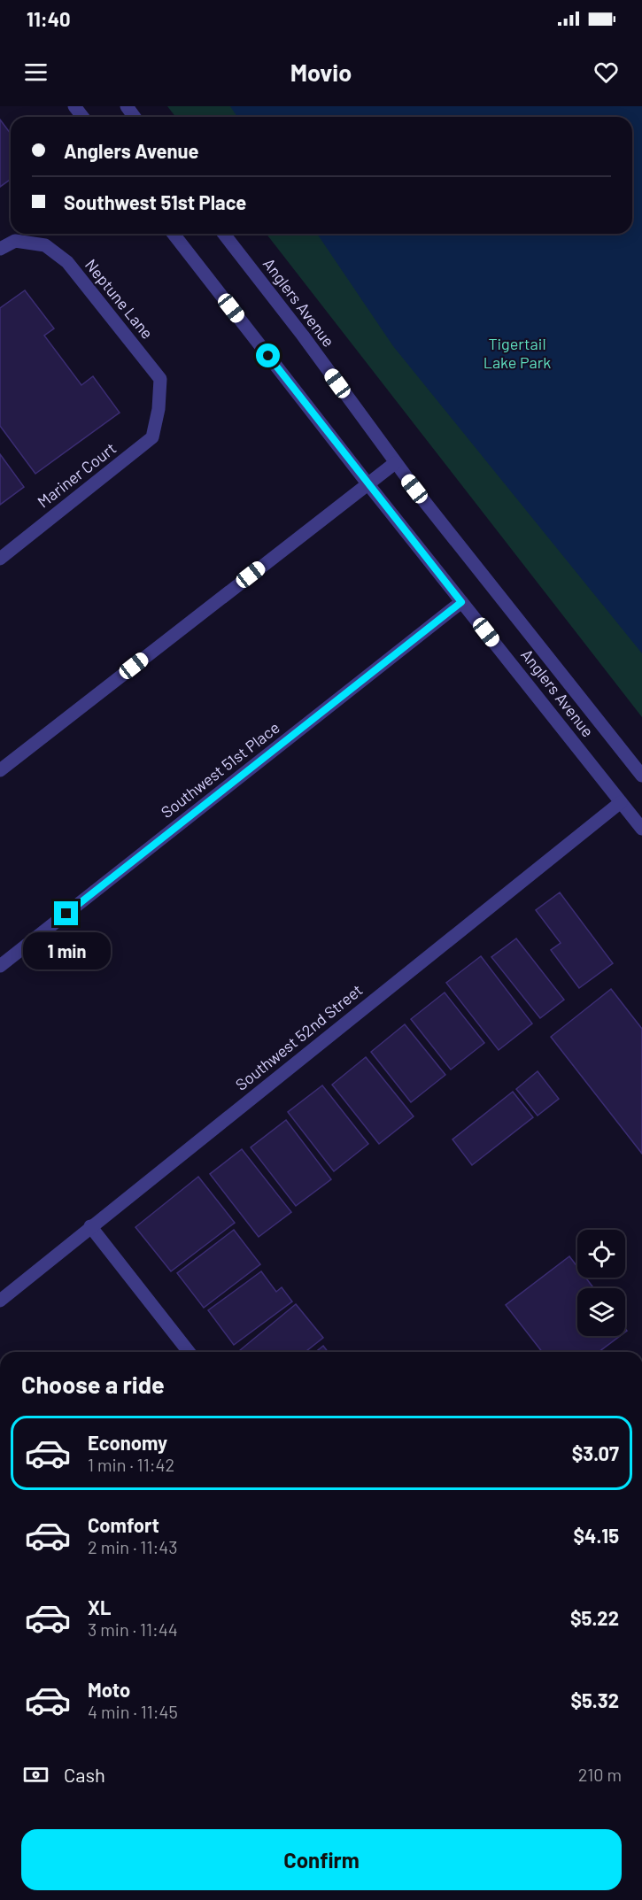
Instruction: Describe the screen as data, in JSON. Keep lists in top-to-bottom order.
{
  "streets": {
    "street": [
      "Neptune Lane",
      "Anglers Avenue",
      "Mariner Court",
      "Southwest 51st Place",
      "Southwest 52nd Street"
    ]
  },
  "crossings": [
    ["Neptune Lane", "Mariner Court"],
    ["Anglers Avenue", "Southwest 51st Place"],
    ["Anglers Avenue", "Southwest 52nd Street"]
  ],
  "parks": ["Tigertail Lake Park"],
  "page": {
    "status": "11:40",
    "header": "Movio",
    "banner": ["Anglers Avenue", "Southwest 51st Place"],
    "bubble": "1 min",
    "heading": "Choose a ride",
    "list": [
      {
        "name": "Economy",
        "note": "1 min · 11:42",
        "value": "$3.07"
      },
      {
        "name": "Comfort",
        "note": "2 min · 11:43",
        "value": "$4.15"
      },
      {
        "name": "XL",
        "note": "3 min · 11:44",
        "value": "$5.22"
      },
      {
        "name": "Moto",
        "note": "4 min · 11:45",
        "value": "$5.32"
      }
    ],
    "pay": ["Cash", "210 m"],
    "buttons": "Confirm"
  }
}
